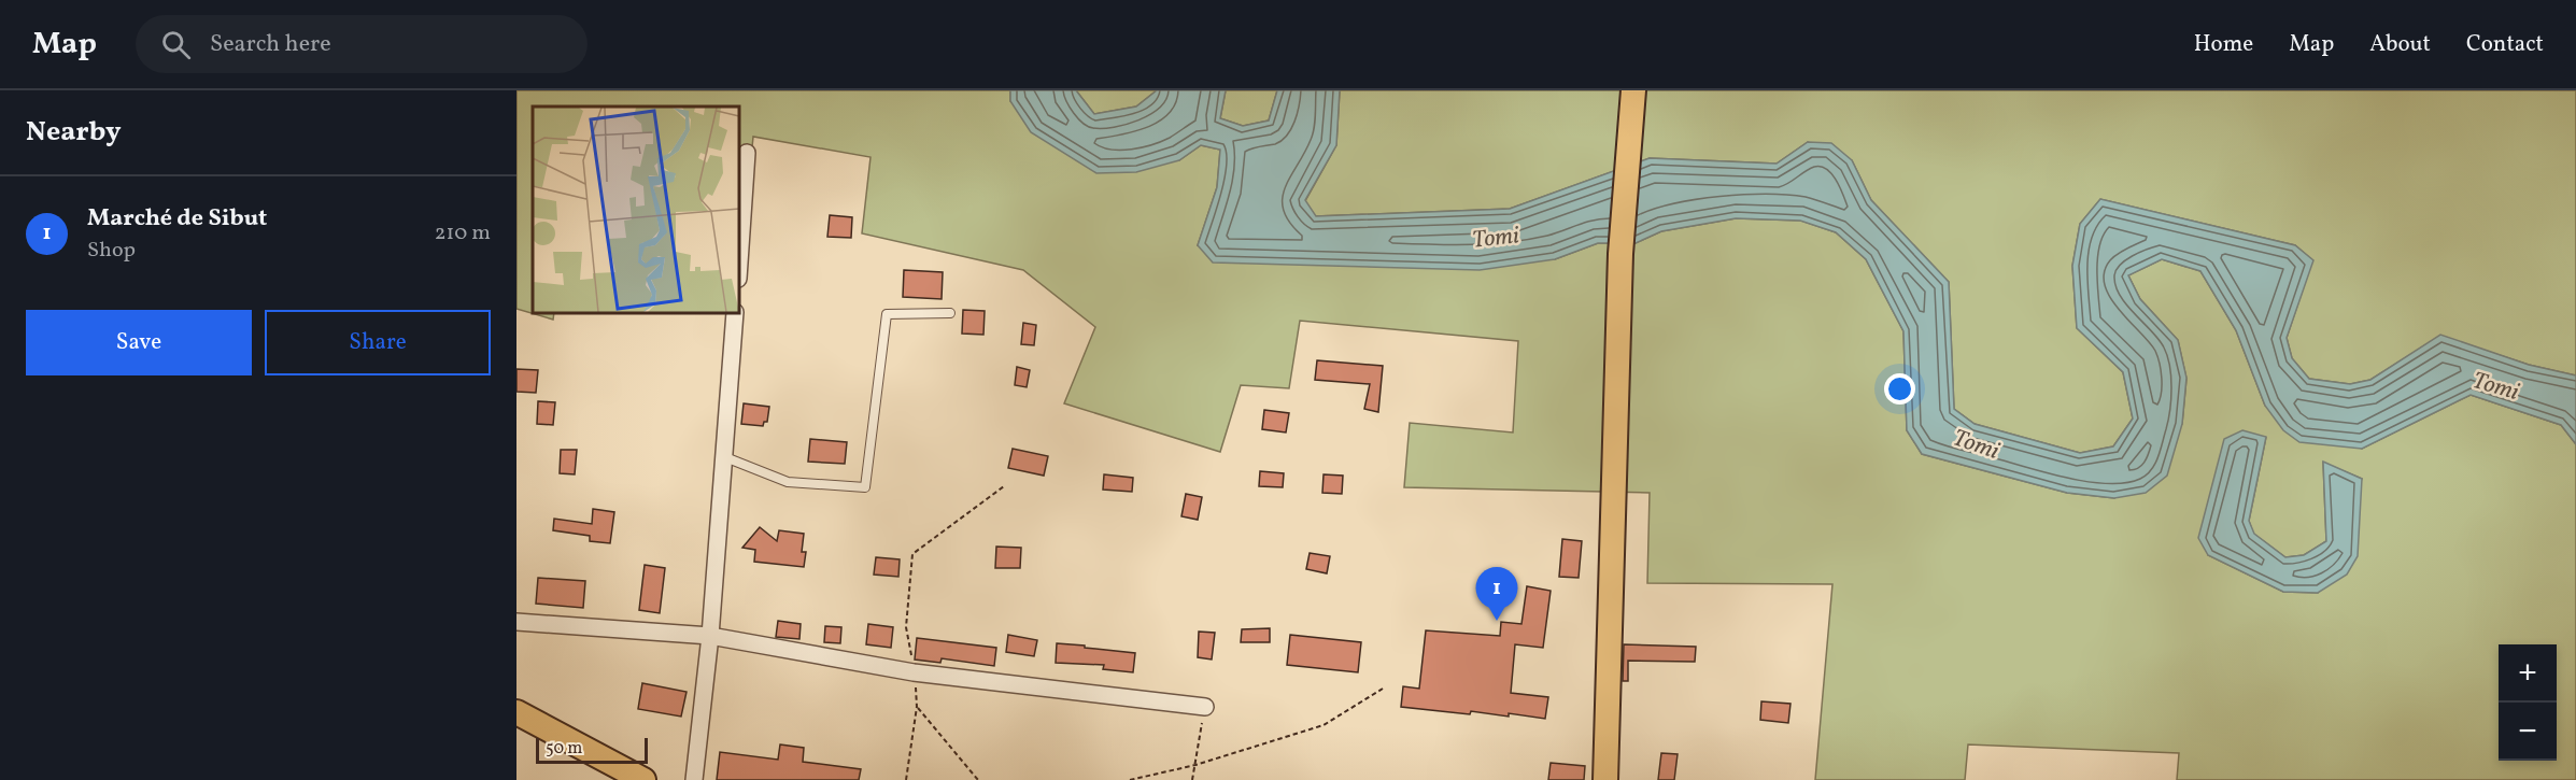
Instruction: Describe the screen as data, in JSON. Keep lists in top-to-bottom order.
{
  "water": ["Tomi"],
  "scale_bar": "50 m",
  "page": {
    "header": "Map",
    "search": "Search here",
    "nav": [
      "Home",
      "Map",
      "About",
      "Contact"
    ],
    "heading": "Nearby",
    "list": [
      {
        "mark": "1",
        "name": "Marché de Sibut",
        "note": "Shop",
        "value": "210 m"
      }
    ],
    "buttons": ["Save", "Share"],
    "pins": "1",
    "map_buttons": ["+", "−"],
    "scale": "50 m"
  }
}
